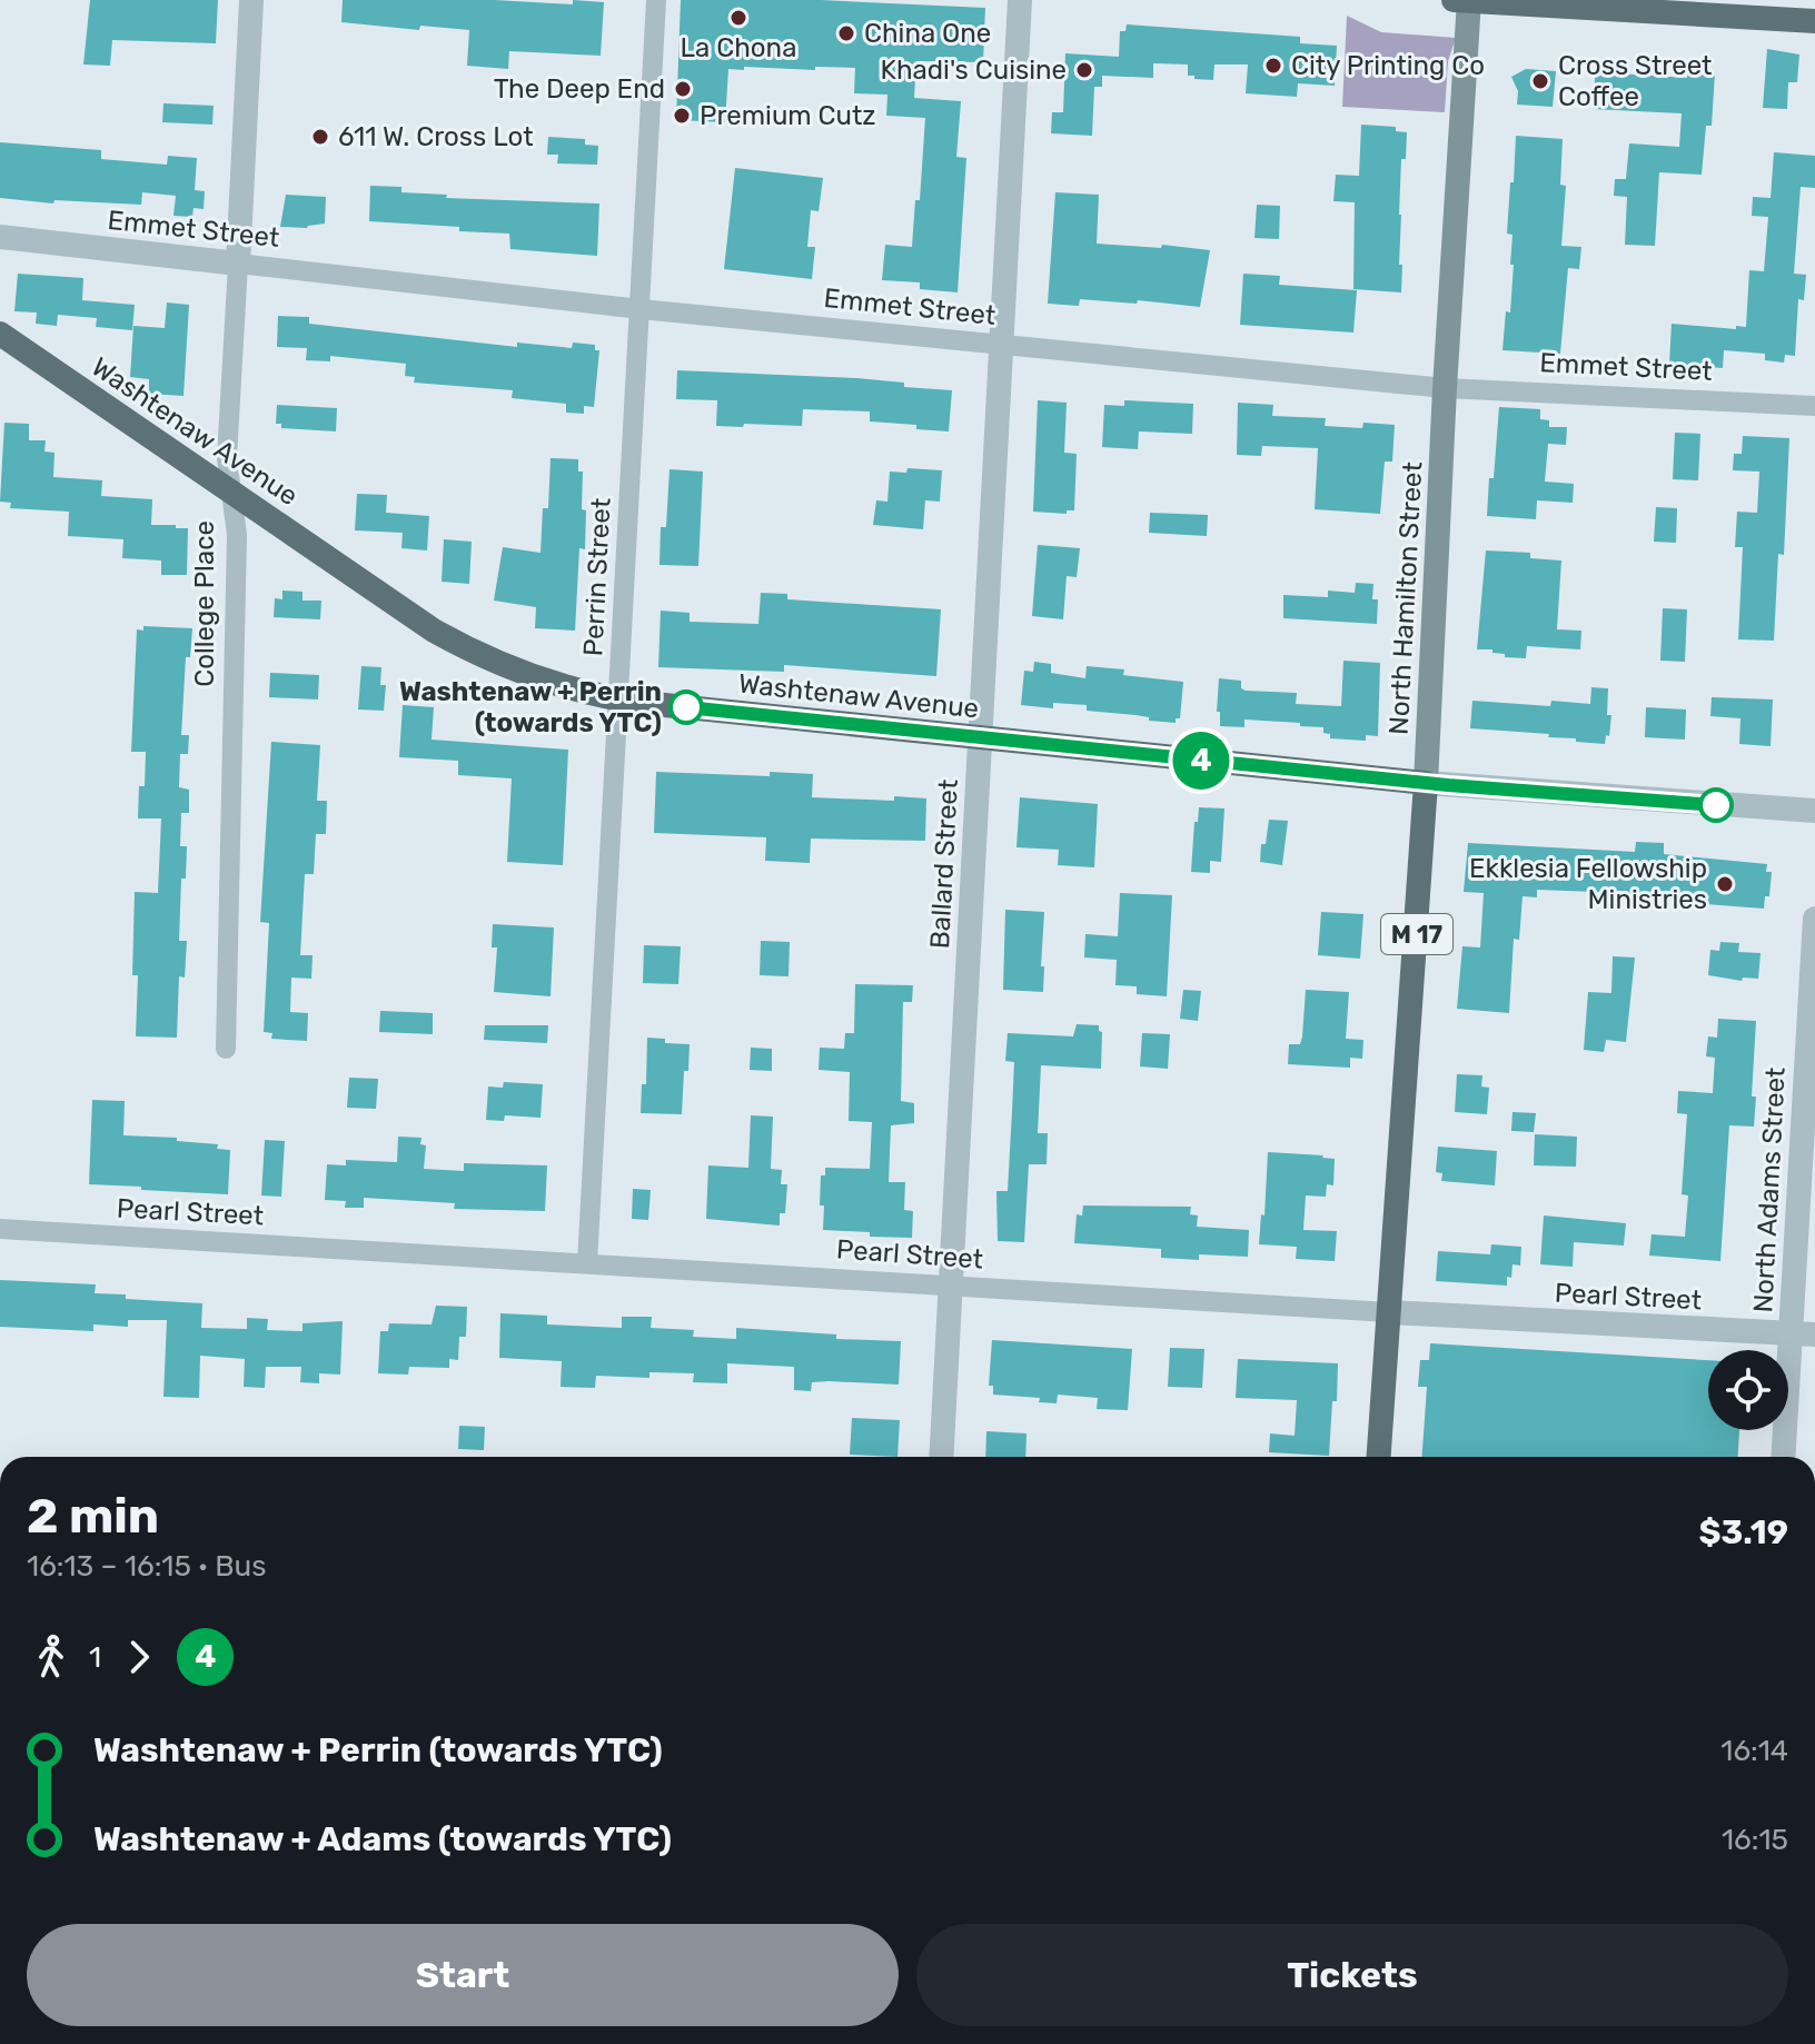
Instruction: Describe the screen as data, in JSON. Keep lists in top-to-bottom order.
{
  "streets": {
    "main road": ["Washtenaw Avenue", "North Hamilton Street", "M 17"],
    "street": [
      "Emmet Street",
      "Perrin Street",
      "College Place",
      "Ballard Street",
      "North Adams Street",
      "Pearl Street"
    ]
  },
  "crossings": [
    ["Emmet Street", "Perrin Street"],
    ["Emmet Street", "North Hamilton Street"],
    ["Emmet Street", "College Place"],
    ["Emmet Street", "Ballard Street"],
    ["Washtenaw Avenue", "Perrin Street"],
    ["Washtenaw Avenue", "North Hamilton Street"],
    ["Washtenaw Avenue", "College Place"],
    ["Washtenaw Avenue", "Ballard Street"],
    ["Perrin Street", "Pearl Street"],
    ["North Hamilton Street", "Pearl Street"],
    ["Ballard Street", "Pearl Street"],
    ["North Adams Street", "Pearl Street"]
  ],
  "places": [
    "La Chona",
    "China One",
    "City Printing Co",
    "Khadi's Cuisine",
    "Cross Street Coffee",
    "The Deep End",
    "Premium Cutz",
    "611 W. Cross Lot",
    "Washtenaw + Perrin (towards YTC)",
    "Ekklesia Fellowship Ministries"
  ],
  "lines": ["bus line 4"],
  "page": {
    "on_map": "4",
    "heading": ["2 min", "16:13 – 16:15 · Bus", "$3.19"],
    "legs": ["1", "4"],
    "list": [
      {
        "name": "Washtenaw + Perrin (towards YTC)",
        "value": "16:14"
      },
      {
        "name": "Washtenaw + Adams (towards YTC)",
        "value": "16:15"
      }
    ],
    "buttons": ["Start", "Tickets"]
  }
}
